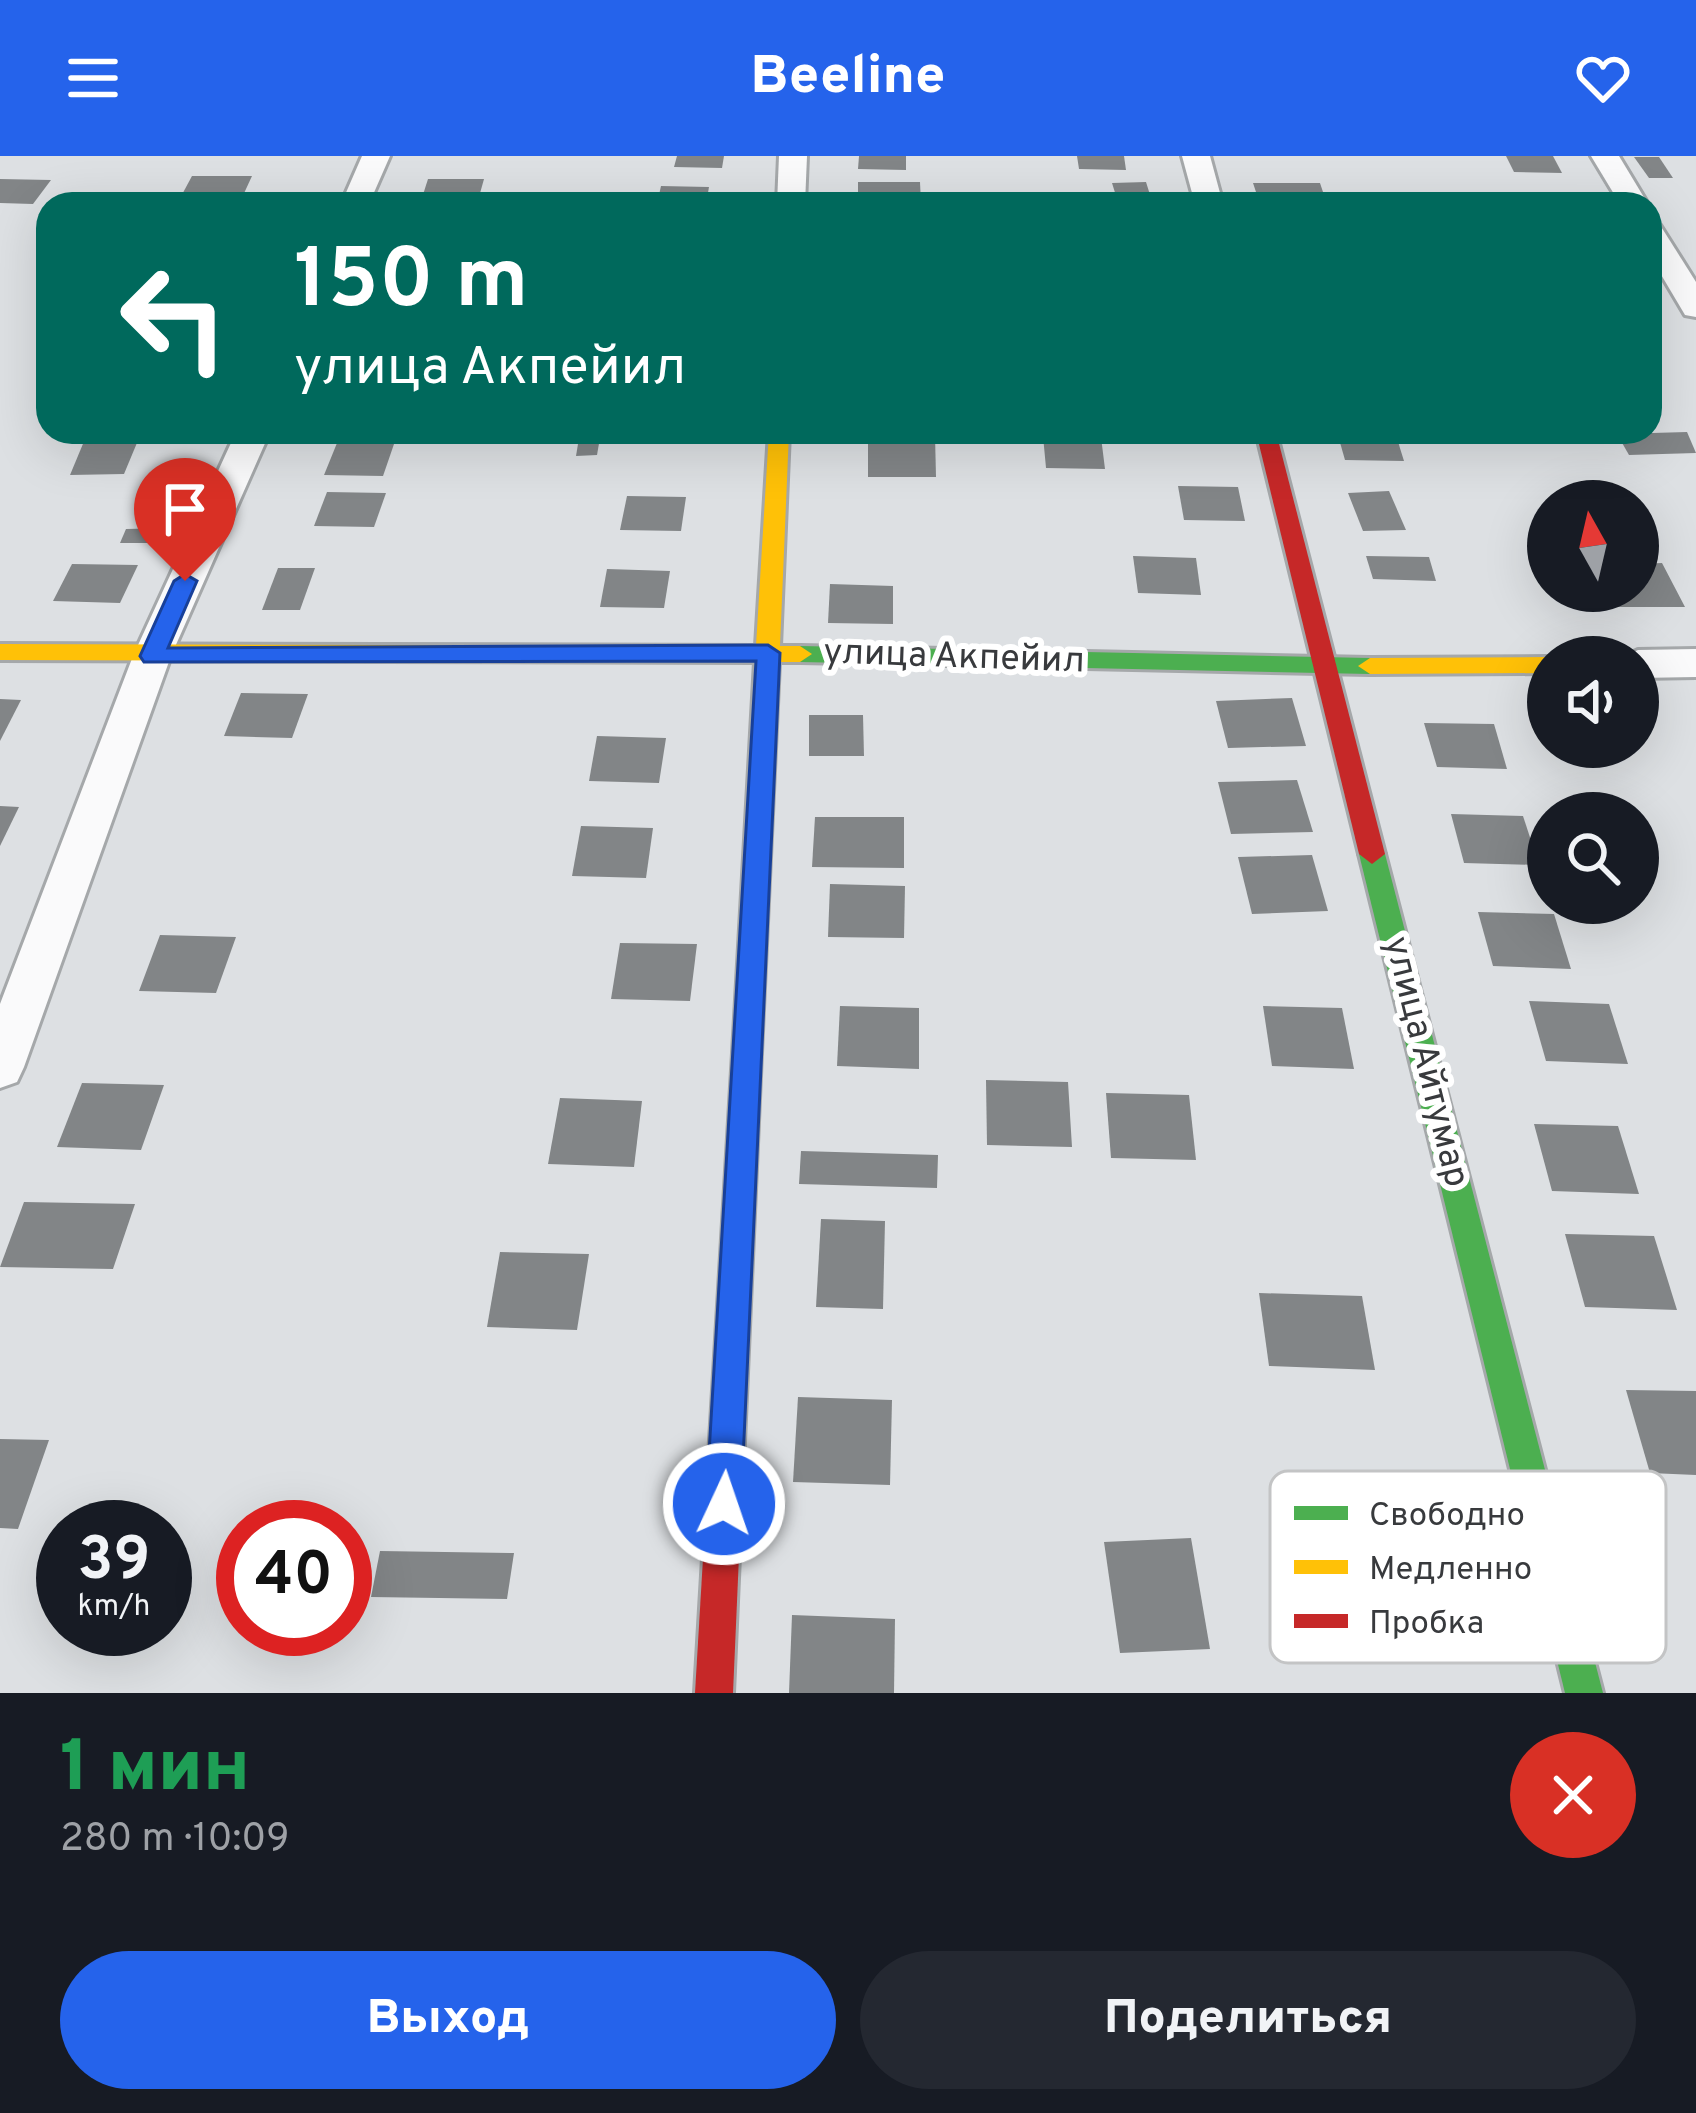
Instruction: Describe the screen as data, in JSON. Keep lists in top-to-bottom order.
{
  "streets": {
    "street": ["улица Акпейил", "улица Айтумар"]
  },
  "crossings": [
    ["улица Акпейил", "улица Айтумар"]
  ],
  "legend": ["Свободно", "Медленно", "Пробка"],
  "north": "top",
  "page": {
    "header": "Beeline",
    "turn": ["150 m", "улица Акпейил"],
    "speed": "39 km/h",
    "limit": "40",
    "heading": ["1 мин", "280 m · 10:09"],
    "buttons": ["Выход", "Поделиться"]
  }
}
